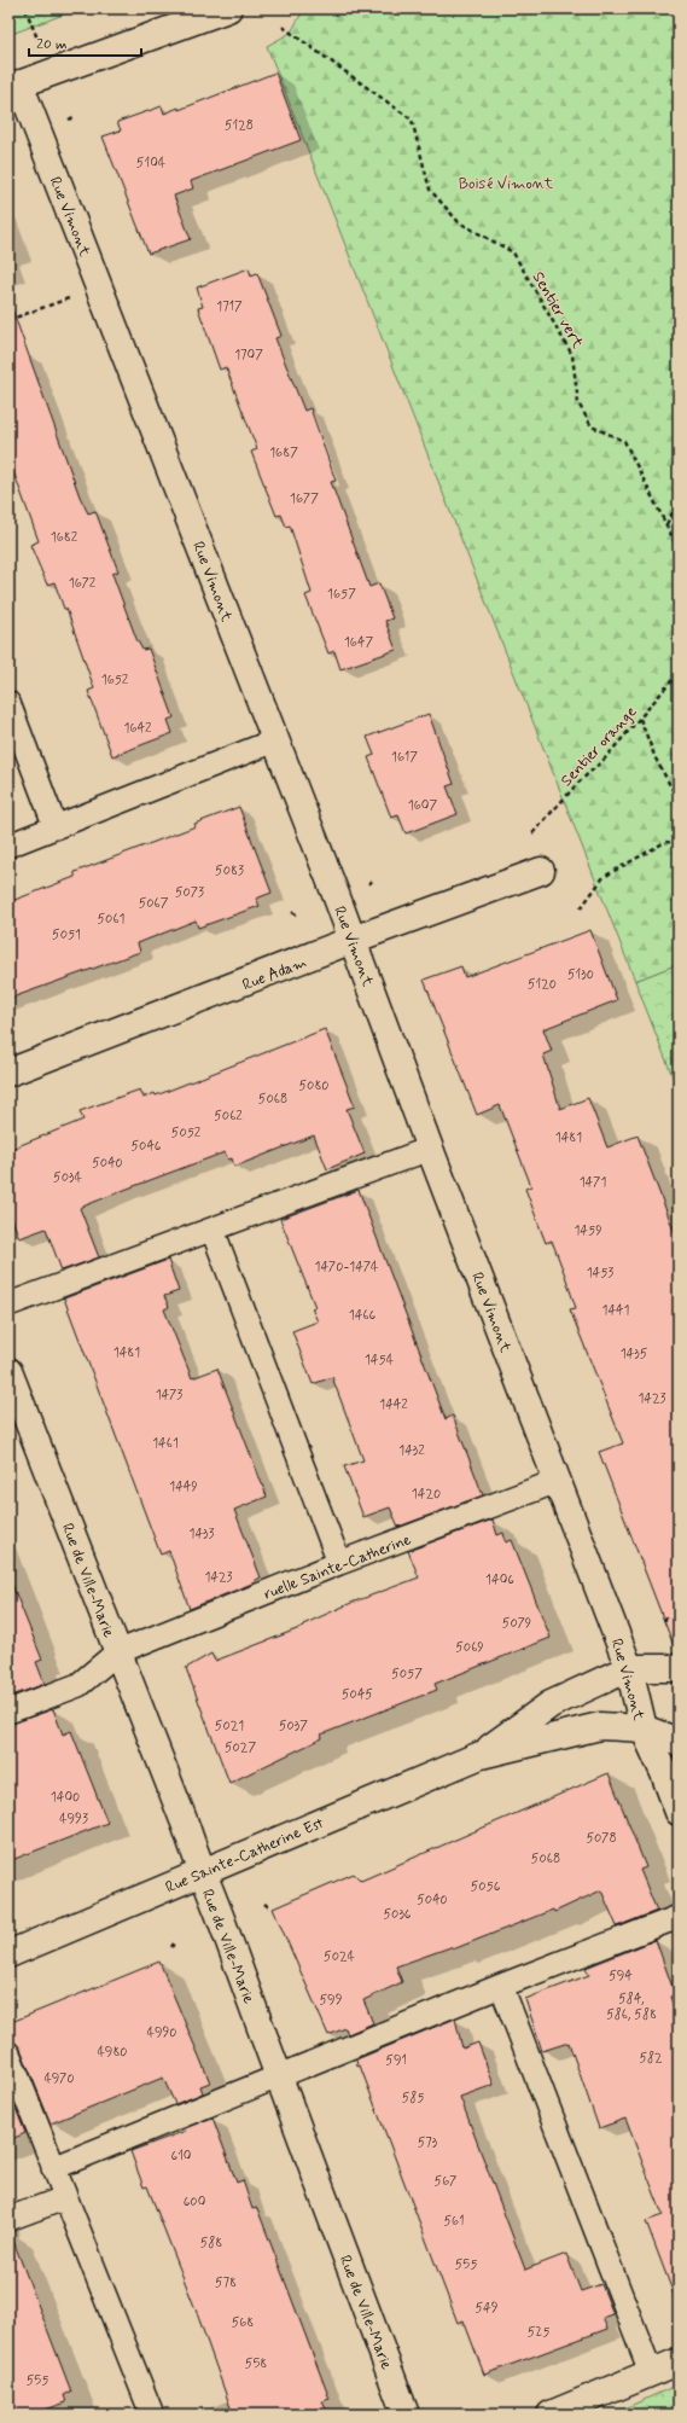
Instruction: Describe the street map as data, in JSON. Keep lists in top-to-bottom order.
{
  "streets": {
    "street": [
      "Rue Vimont",
      "Rue Adam",
      "Rue de Ville-Marie",
      "Rue Sainte-Catherine Est"
    ],
    "lane": ["ruelle Sainte-Catherine"],
    "path": ["Sentier vert", "Sentier orange"]
  },
  "crossings": [
    ["Rue Vimont", "Rue Adam"],
    ["Rue Vimont", "ruelle Sainte-Catherine"],
    ["Rue Vimont", "Rue Sainte-Catherine Est"],
    ["ruelle Sainte-Catherine", "Rue de Ville-Marie"],
    ["Rue de Ville-Marie", "Rue Sainte-Catherine Est"]
  ],
  "parks": ["Boisé Vimont"],
  "house_numbers": [
    "5128",
    "5104",
    "1717",
    "1707",
    "1687",
    "1677",
    "1682",
    "1672",
    "1657",
    "1647",
    "1652",
    "1642",
    "1617",
    "1607",
    "5083",
    "5073",
    "5067",
    "5061",
    "5051",
    "5130",
    "5120",
    "5080",
    "5068",
    "5062",
    "5052",
    "1481",
    "5046",
    "5040",
    "5034",
    "1471",
    "1459",
    "1470-1474",
    "1453",
    "1441",
    "1466",
    "1481",
    "1435",
    "1454",
    "1473",
    "1423",
    "1442",
    "1461",
    "1432",
    "1449",
    "1420",
    "1433",
    "1423",
    "1406",
    "5079",
    "5069",
    "5057",
    "5045",
    "5021",
    "5037",
    "5027",
    "1400",
    "4993",
    "5078",
    "5068",
    "5056",
    "5040",
    "5036",
    "5024",
    "594",
    "584, 586, 588",
    "599",
    "4990",
    "4980",
    "582",
    "591",
    "4970",
    "585",
    "573",
    "610",
    "567",
    "600",
    "561",
    "588",
    "555",
    "578",
    "549",
    "568",
    "525",
    "558",
    "555"
  ],
  "scale_bar": "20 m"
}
